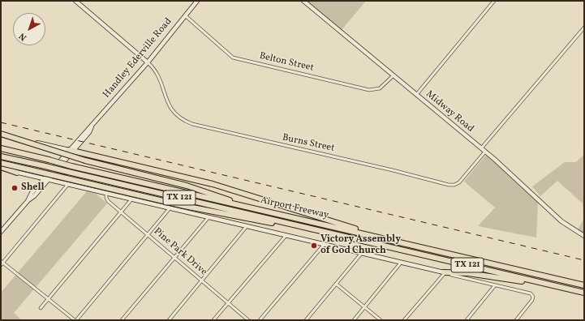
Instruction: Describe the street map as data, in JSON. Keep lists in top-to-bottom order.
{
  "streets": {
    "highway": ["TX 121", "Airport Freeway"],
    "main road": ["Handley Ederville Road", "Midway Road"],
    "street": ["Belton Street", "Burns Street", "Pine Park Drive"]
  },
  "crossings": [
    ["Handley Ederville Road", "Belton Street"],
    ["Handley Ederville Road", "Burns Street"],
    ["Belton Street", "Midway Road"],
    ["Midway Road", "Burns Street"]
  ],
  "places": ["Shell", "Victory Assembly of God Church"],
  "north": "bottom left"
}
